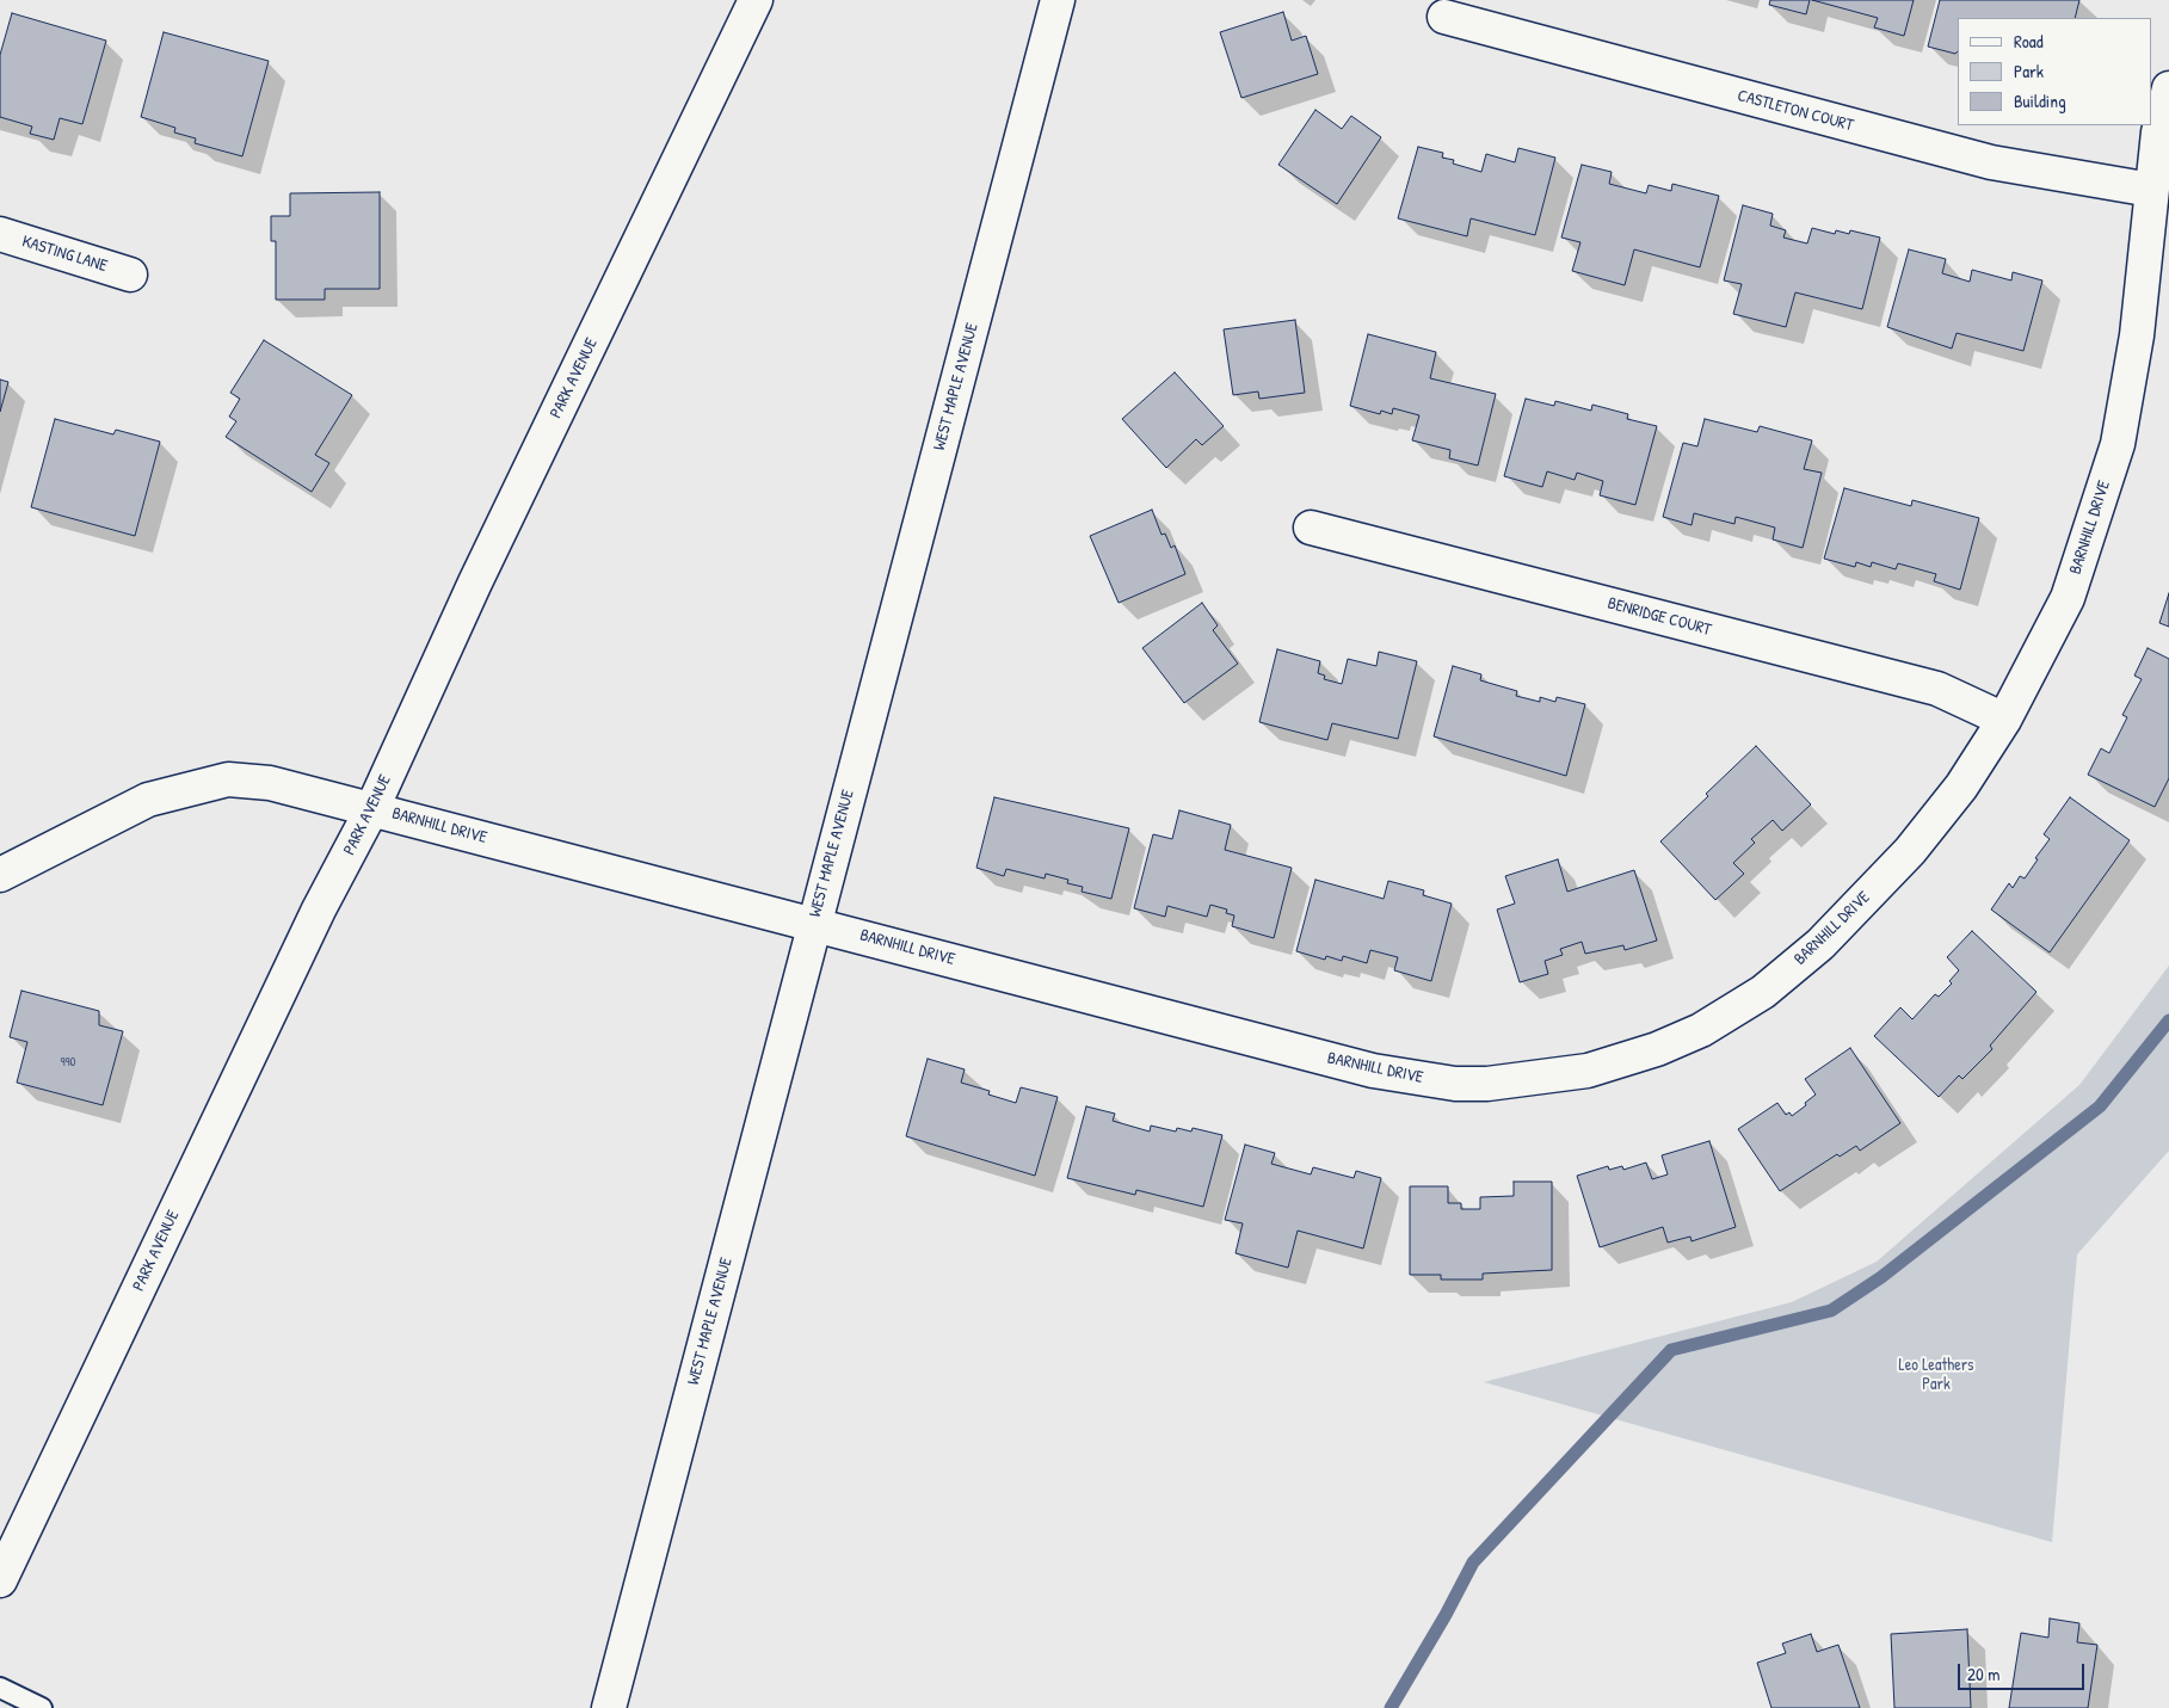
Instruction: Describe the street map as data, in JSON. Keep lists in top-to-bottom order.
{
  "streets": {
    "street": [
      "CASTLETON COURT",
      "KASTING LANE",
      "PARK AVENUE",
      "WEST MAPLE AVENUE",
      "BARNHILL DRIVE",
      "BENRIDGE COURT"
    ]
  },
  "crossings": [
    ["CASTLETON COURT", "BARNHILL DRIVE"],
    ["PARK AVENUE", "BARNHILL DRIVE"],
    ["WEST MAPLE AVENUE", "BARNHILL DRIVE"],
    ["BARNHILL DRIVE", "BENRIDGE COURT"]
  ],
  "parks": ["Leo Leathers Park"],
  "house_numbers": ["990"],
  "legend": ["Road", "Park", "Building"],
  "scale_bar": "20 m"
}
